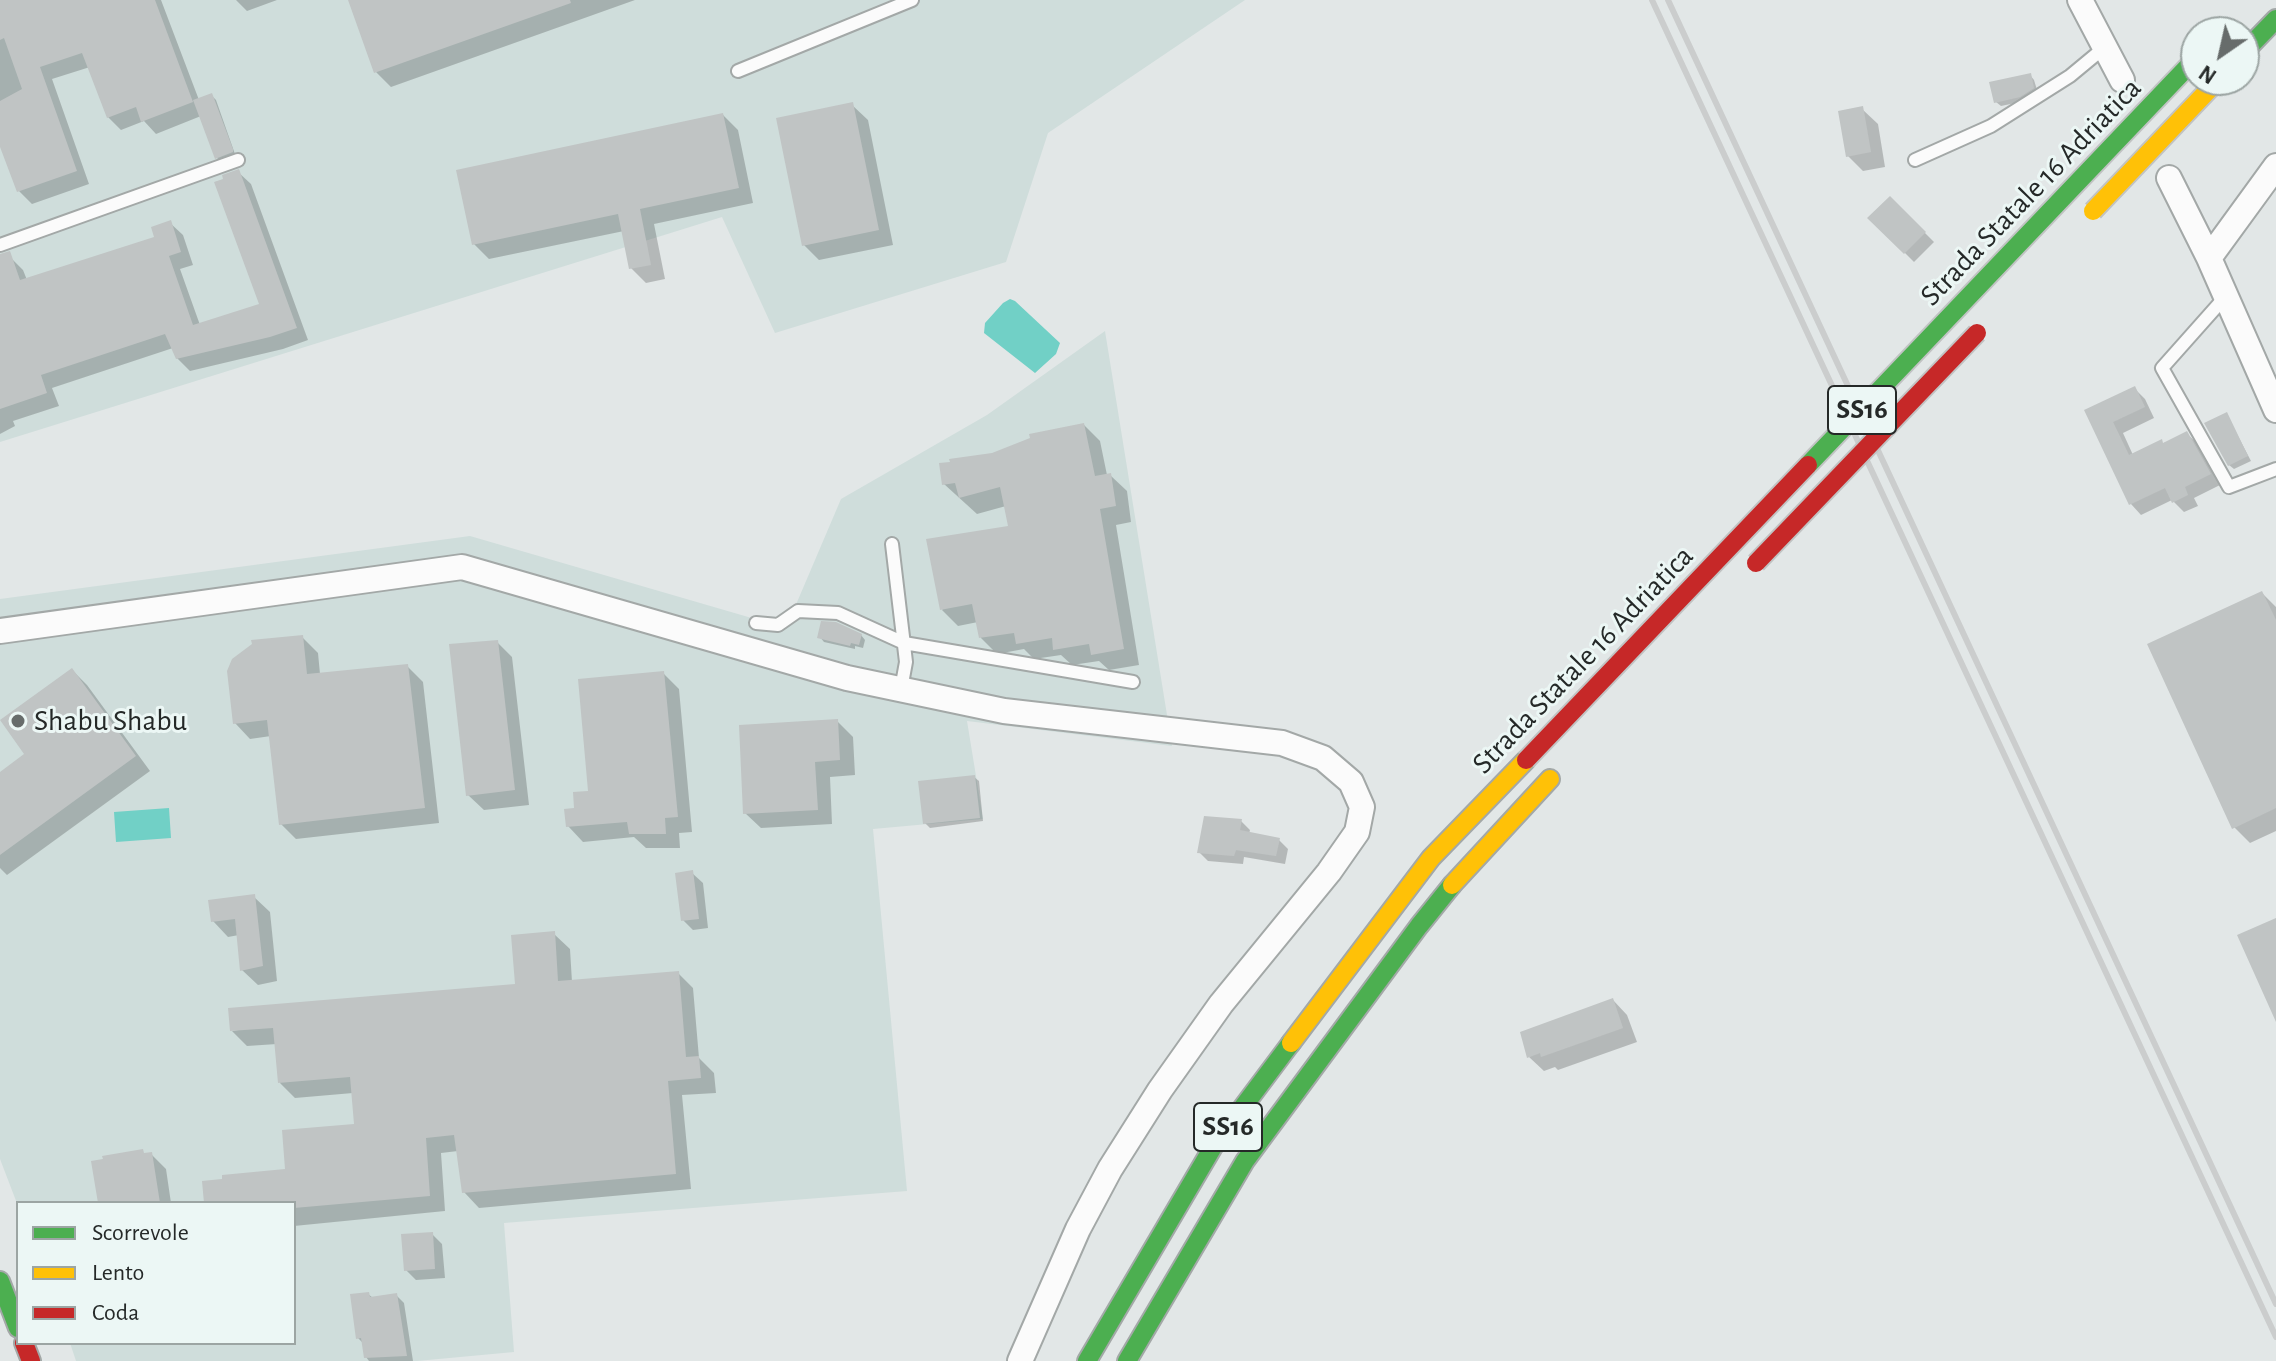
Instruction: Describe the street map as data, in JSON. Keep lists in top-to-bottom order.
{
  "streets": {
    "main road": ["Strada Statale 16 Adriatica", "SS16"]
  },
  "places": ["Shabu Shabu"],
  "legend": ["Scorrevole", "Lento", "Coda"],
  "north": "bottom left"
}
